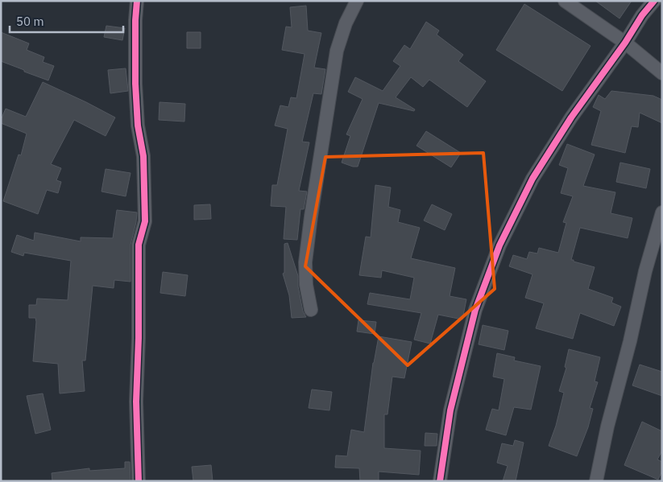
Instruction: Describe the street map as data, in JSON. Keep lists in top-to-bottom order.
{
  "scale_bar": "50 m"
}
